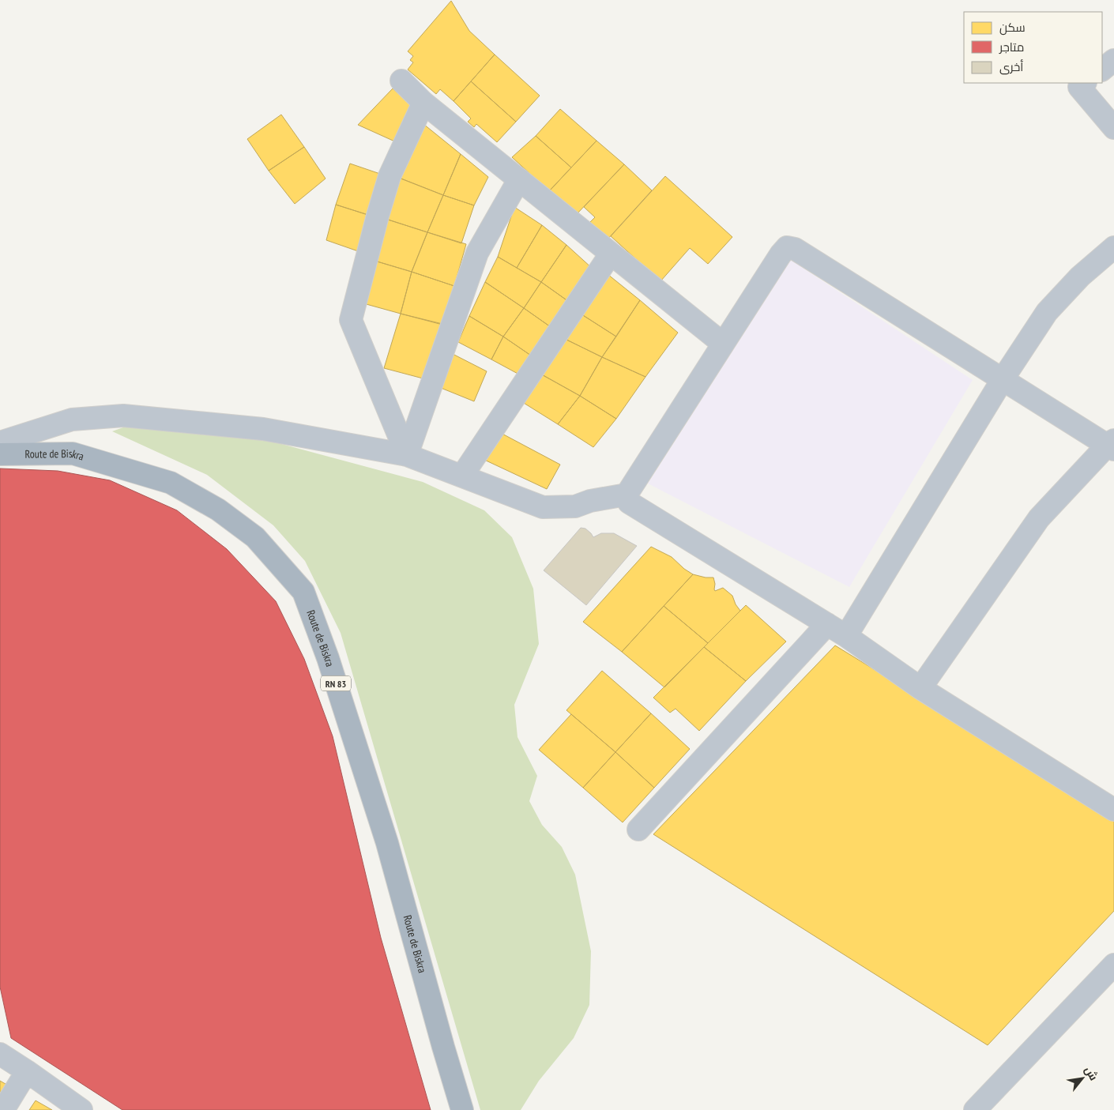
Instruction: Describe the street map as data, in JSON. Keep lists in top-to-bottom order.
{
  "streets": {
    "main road": ["Route de Biskra", "RN 83"]
  },
  "legend": ["سكن", "متاجر", "أخرى"],
  "north": "top right"
}
